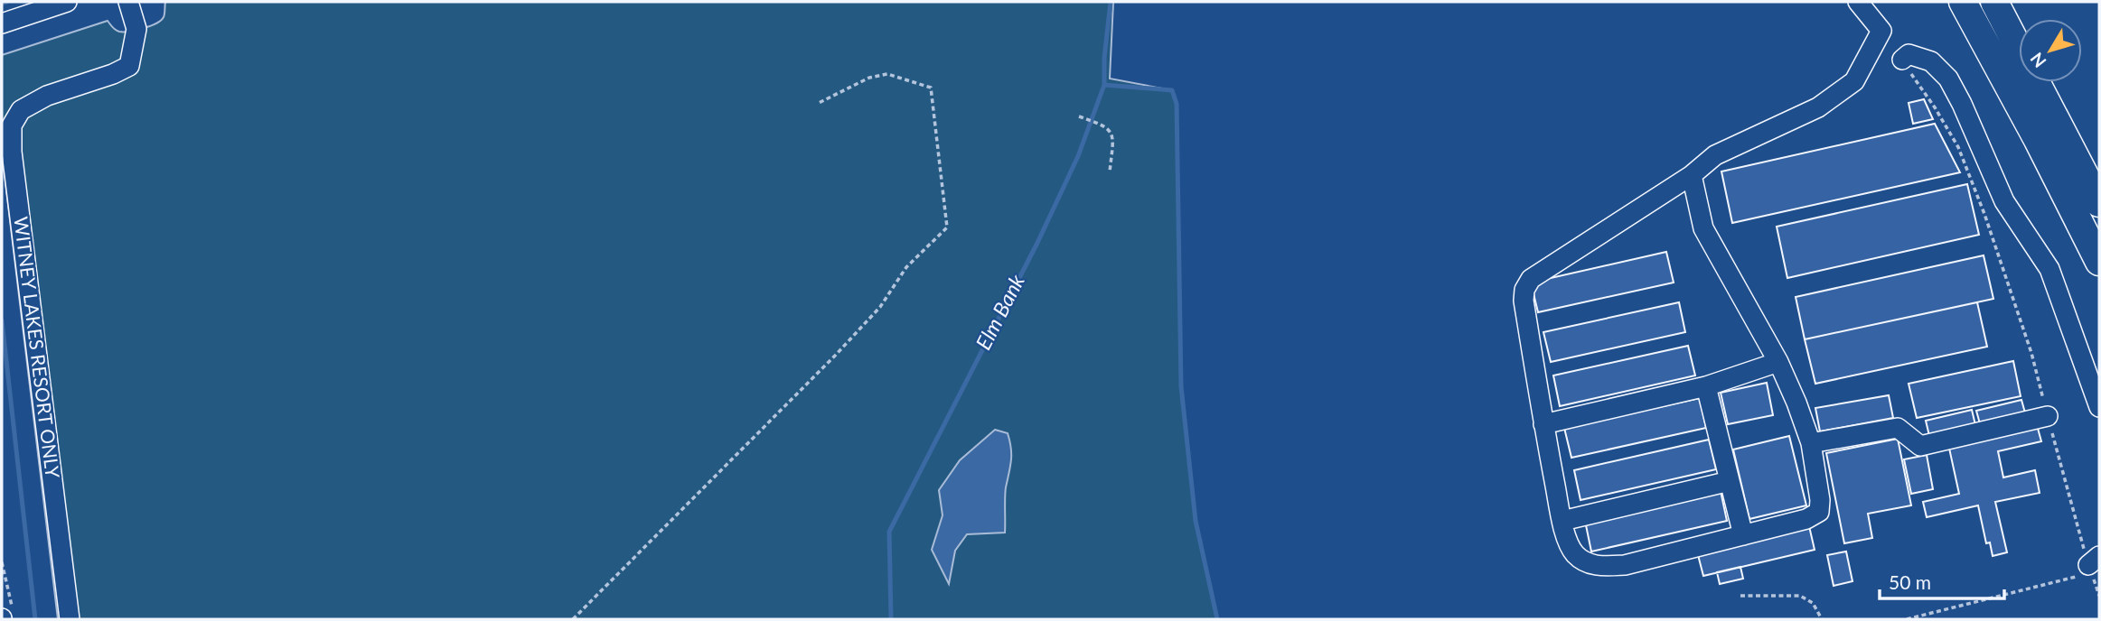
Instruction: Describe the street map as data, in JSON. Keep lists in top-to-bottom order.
{
  "streets": {
    "street": ["WITNEY LAKES RESORT ONLY"]
  },
  "water": ["Elm Bank"],
  "scale_bar": "50 m",
  "north": "bottom left"
}
